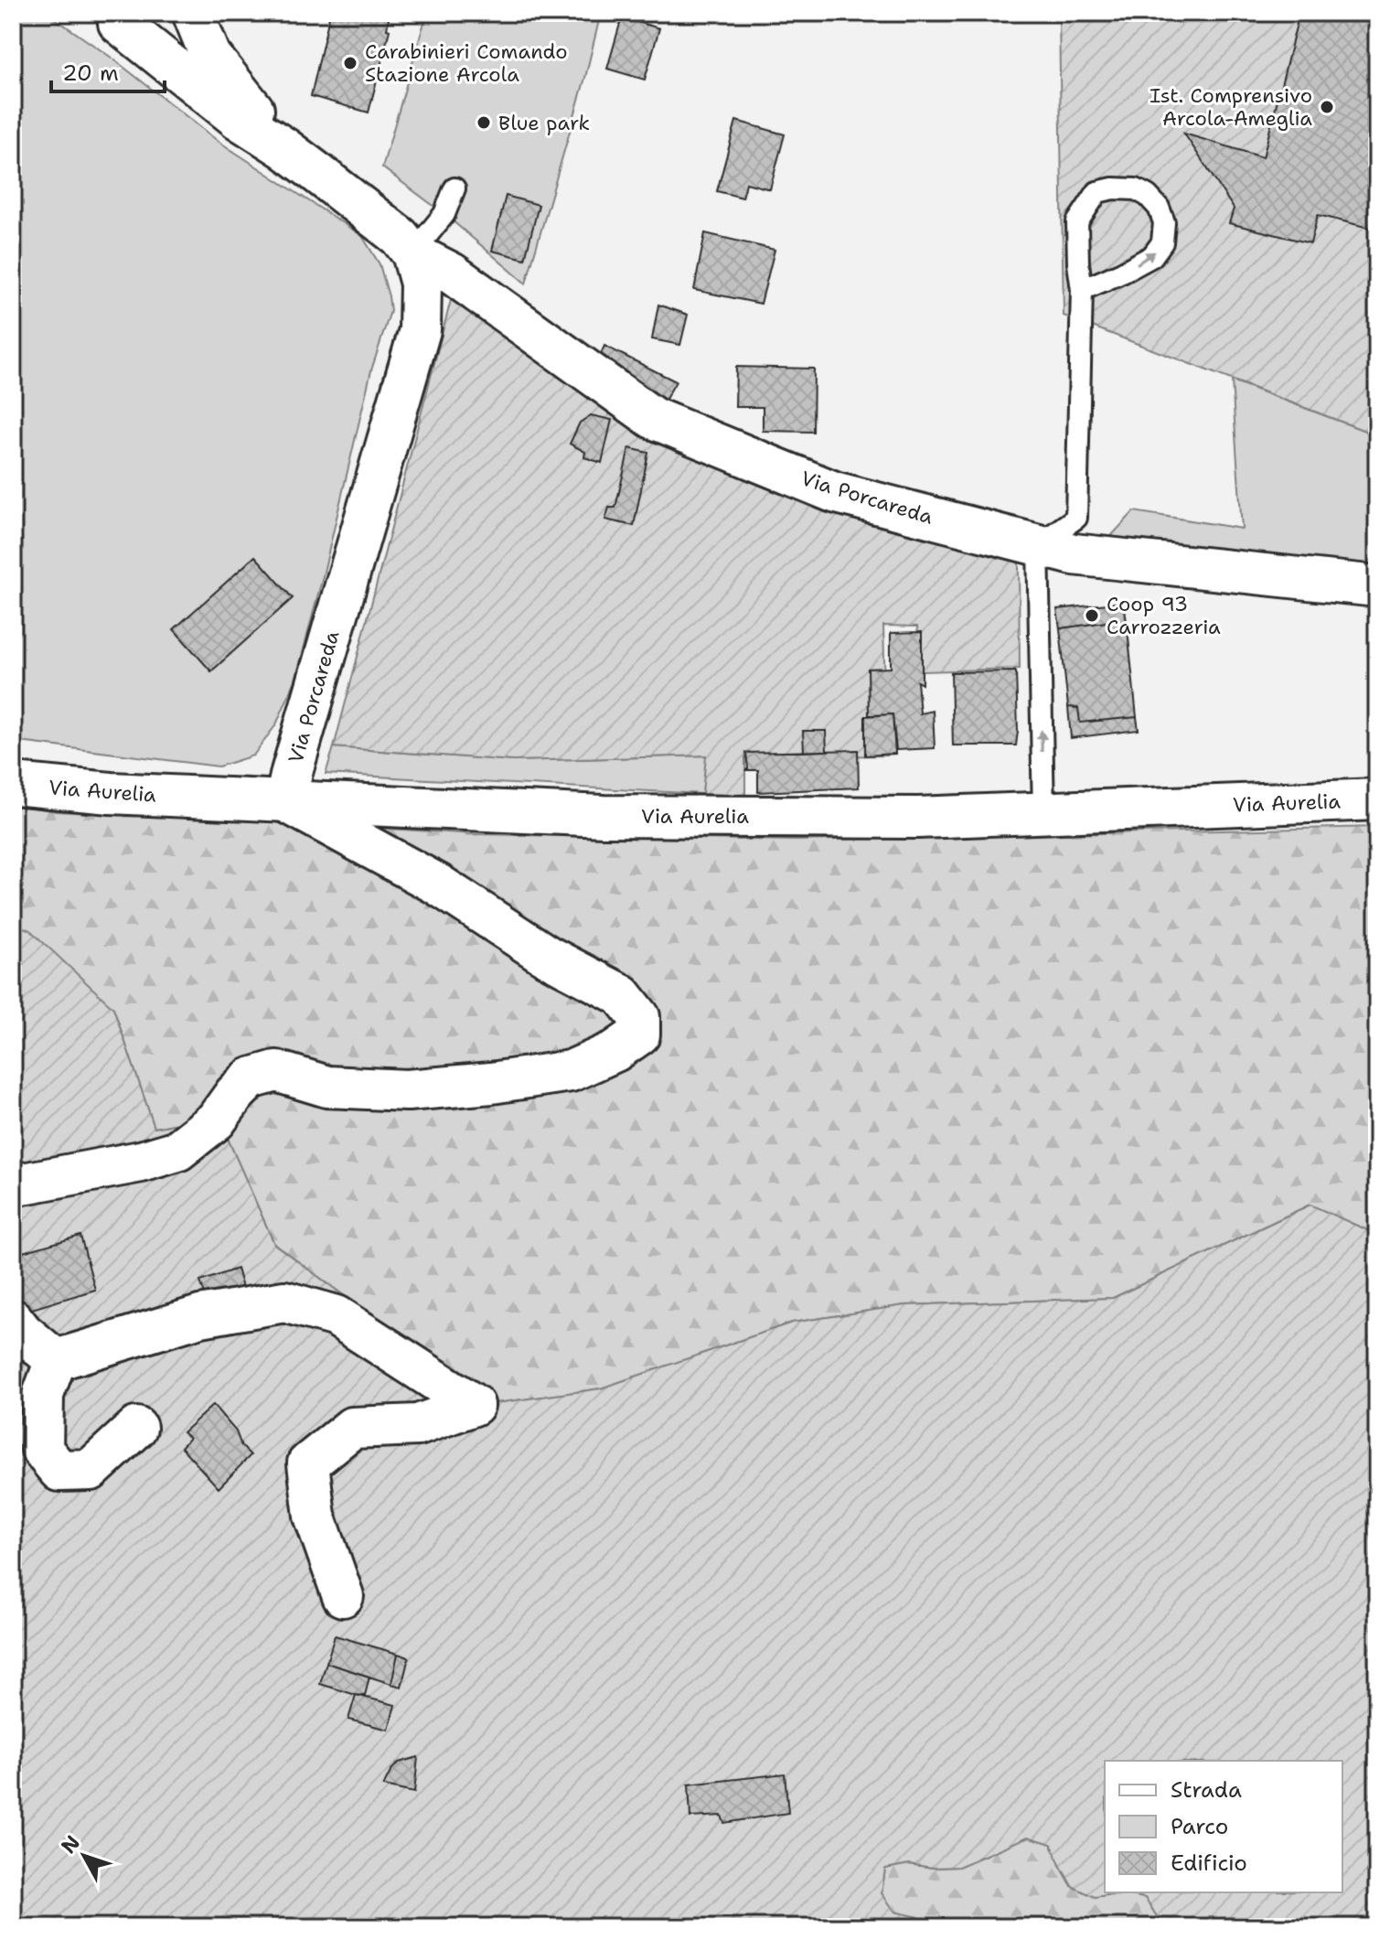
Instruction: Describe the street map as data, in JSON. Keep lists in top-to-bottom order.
{
  "streets": {
    "street": ["Via Porcareda", "Via Aurelia"]
  },
  "crossings": [
    ["Via Porcareda", "Via Aurelia"]
  ],
  "places": [
    "Carabinieri Comando Stazione Arcola",
    "Ist. Comprensivo Arcola-Ameglia",
    "Blue park",
    "Coop 93 Carrozzeria"
  ],
  "legend": ["Strada", "Parco", "Edificio"],
  "scale_bar": "20 m",
  "north": "top left"
}
